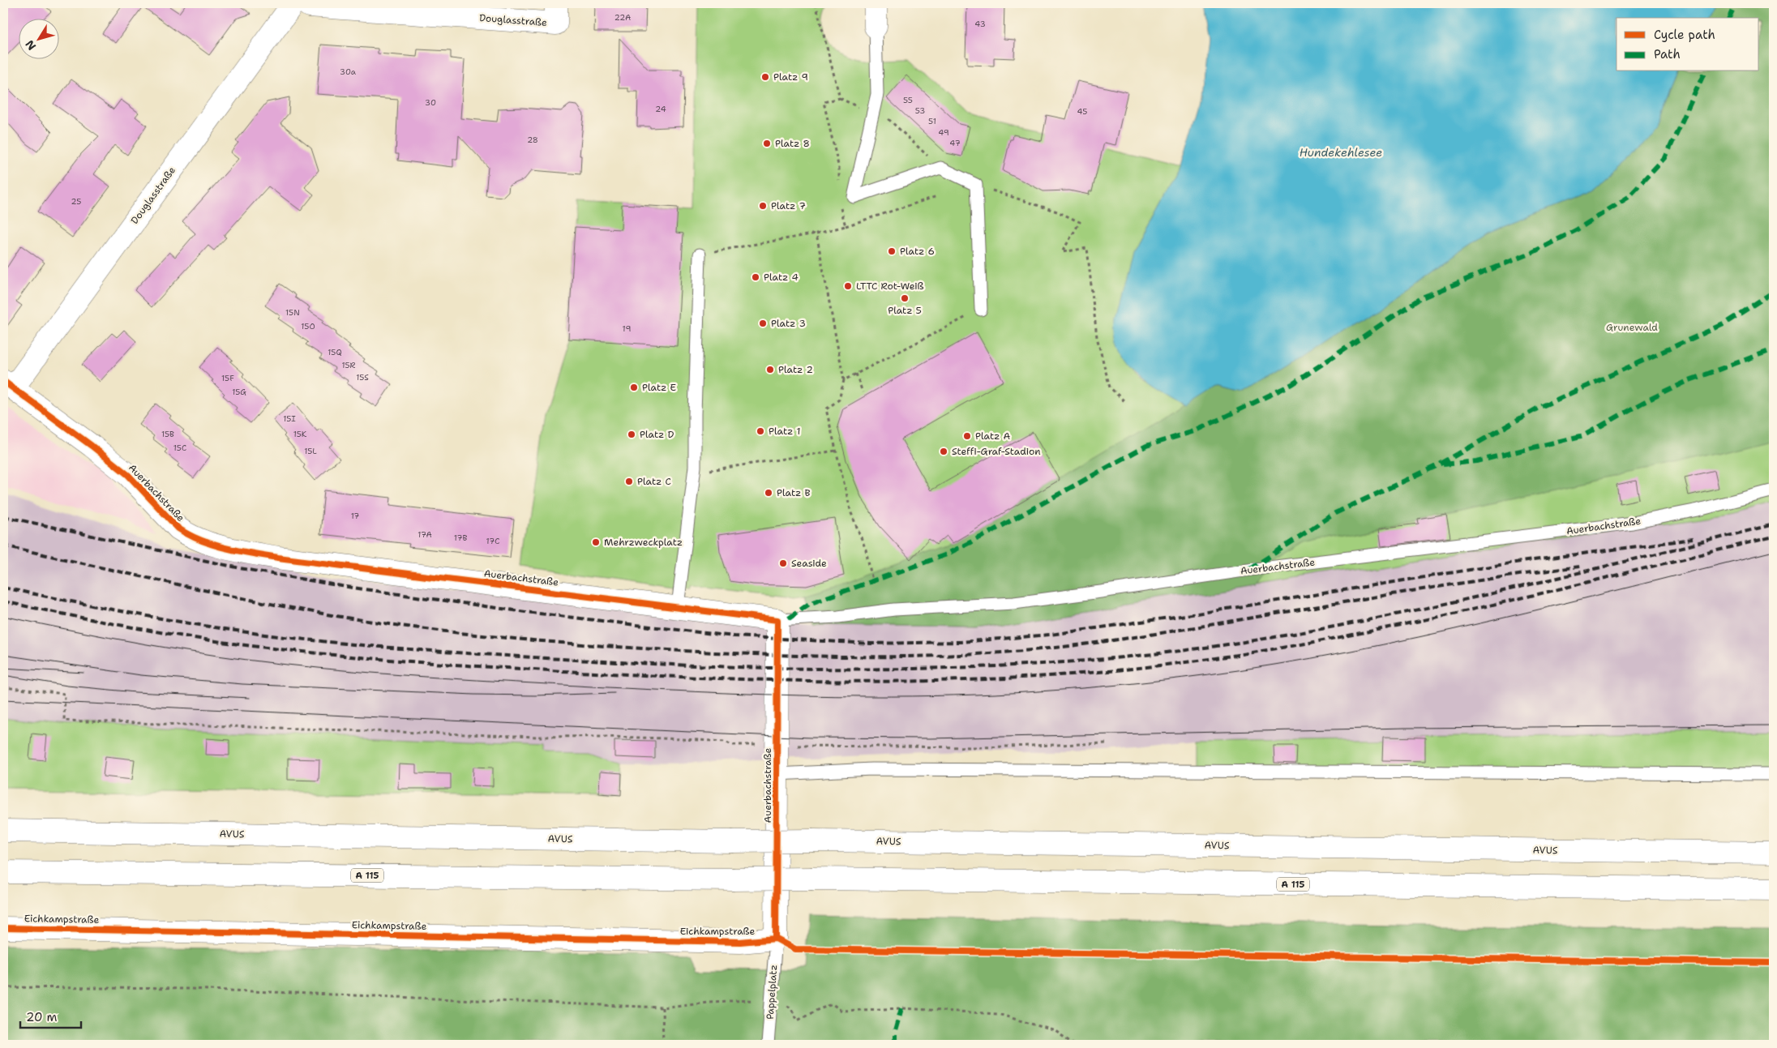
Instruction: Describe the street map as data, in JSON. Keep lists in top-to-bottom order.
{
  "streets": {
    "main road": [
      "Douglasstraße",
      "Auerbachstraße",
      "AVUS",
      "A 115",
      "Eichkampstraße"
    ],
    "lane": ["Pappelplatz"]
  },
  "crossings": [
    ["Douglasstraße", "Auerbachstraße"],
    ["Auerbachstraße", "Eichkampstraße"],
    ["Auerbachstraße", "Pappelplatz"],
    ["Eichkampstraße", "Pappelplatz"]
  ],
  "water": ["Hundekehlesee"],
  "parks": ["Grunewald"],
  "places": [
    "Platz 9",
    "Platz 8",
    "Platz 7",
    "Platz 6",
    "Platz 4",
    "LTTC Rot-Weiß",
    "Platz 5",
    "Platz 3",
    "Platz 2",
    "Platz E",
    "Platz 1",
    "Platz D",
    "Platz A",
    "Steffi-Graf-Stadion",
    "Platz C",
    "Platz B",
    "Mehrzweckplatz",
    "Seaside"
  ],
  "house_numbers": [
    "22A",
    "43",
    "30a",
    "55",
    "30",
    "24",
    "53",
    "45",
    "51",
    "49",
    "28",
    "47",
    "25",
    "15N",
    "15O",
    "19",
    "15Q",
    "15R",
    "15S",
    "15F",
    "15G",
    "15I",
    "15B",
    "15K",
    "15C",
    "15L",
    "17",
    "17A",
    "17B",
    "17C"
  ],
  "legend": ["Cycle path", "Path"],
  "scale_bar": "20 m",
  "north": "bottom left"
}
